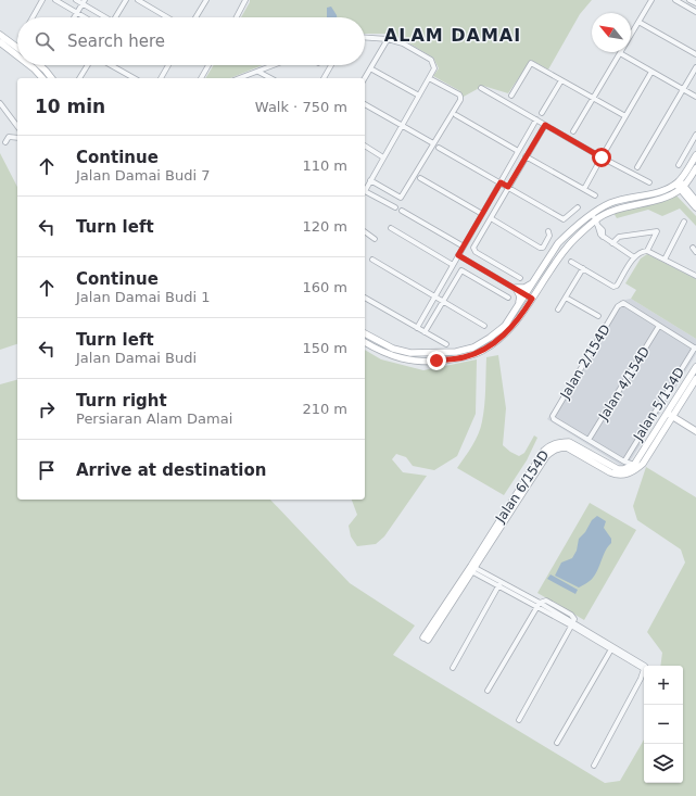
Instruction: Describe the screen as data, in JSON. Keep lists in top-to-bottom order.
{
  "streets": {
    "street": [
      "Jalan 2/154D",
      "Jalan 4/154D",
      "Jalan 5/154D",
      "Jalan 6/154D"
    ]
  },
  "crossings": [
    ["Jalan 2/154D", "Jalan 4/154D"]
  ],
  "districts": ["ALAM DAMAI"],
  "north": "top left",
  "page": {
    "search": "Search here",
    "heading": ["10 min", "Walk · 750 m"],
    "list": [
      ["Continue", "Jalan Damai Budi 7", "110 m"],
      ["Turn left", "120 m"],
      ["Continue", "Jalan Damai Budi 1", "160 m"],
      ["Turn left", "Jalan Damai Budi", "150 m"],
      ["Turn right", "Persiaran Alam Damai", "210 m"],
      "Arrive at destination"
    ],
    "map_buttons": ["+", "−"]
  }
}
